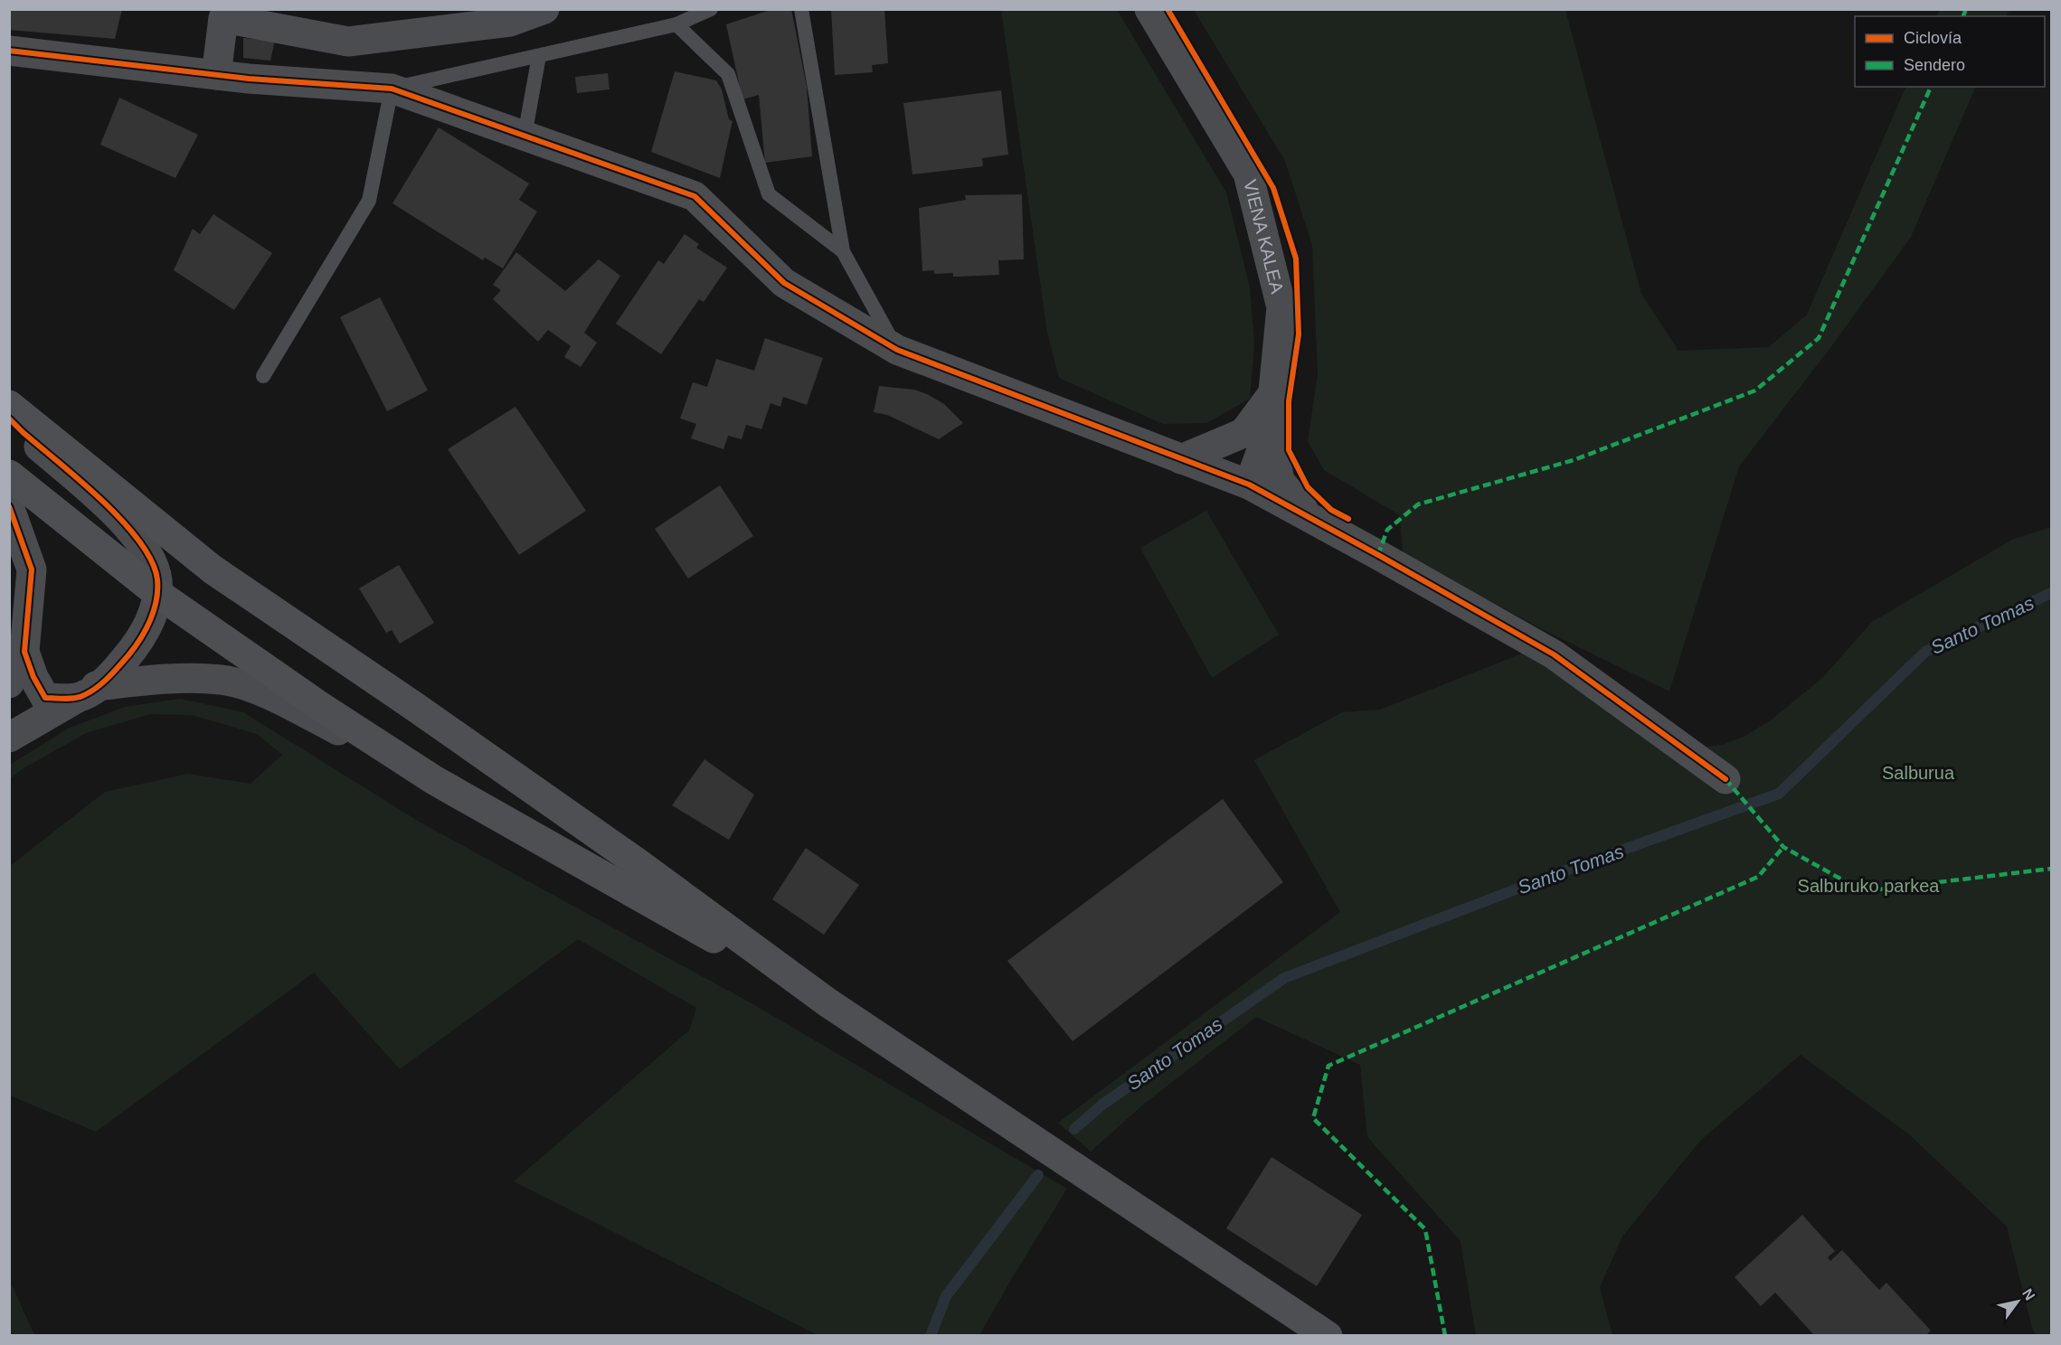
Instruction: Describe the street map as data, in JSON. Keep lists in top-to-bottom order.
{
  "streets": {
    "street": ["VIENA KALEA"]
  },
  "water": ["Santo Tomas"],
  "parks": ["Salburua", "Salburuko parkea"],
  "legend": ["Ciclovía", "Sendero"],
  "north": "top right"
}
